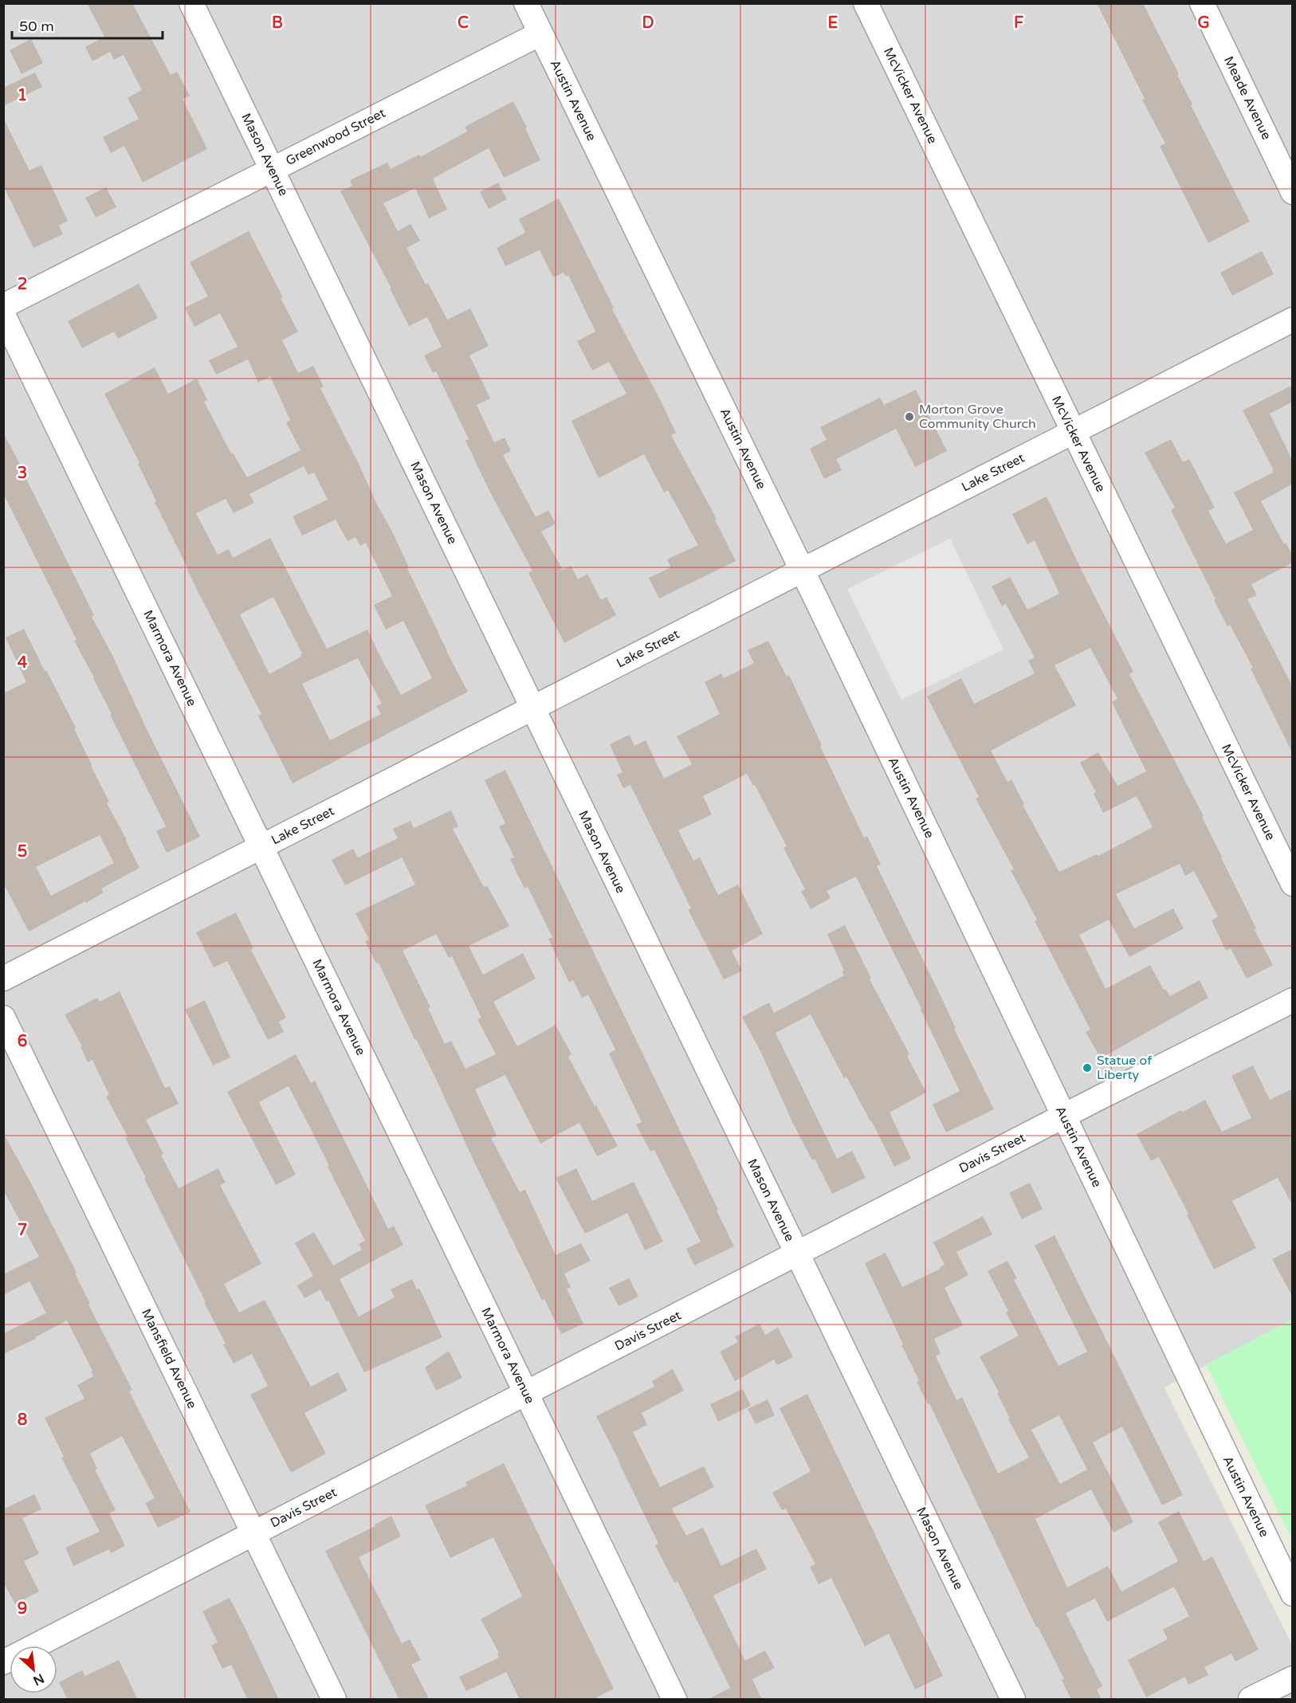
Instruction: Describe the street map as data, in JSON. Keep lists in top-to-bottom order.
{
  "streets": {
    "street": [
      "McVicker Avenue",
      "Meade Avenue",
      "Austin Avenue",
      "Greenwood Street",
      "Mason Avenue",
      "Lake Street",
      "Marmora Avenue",
      "Davis Street",
      "Mansfield Avenue"
    ]
  },
  "crossings": [
    ["McVicker Avenue", "Lake Street"],
    ["Austin Avenue", "Greenwood Street"],
    ["Austin Avenue", "Lake Street"],
    ["Austin Avenue", "Davis Street"],
    ["Greenwood Street", "Mason Avenue"],
    ["Mason Avenue", "Lake Street"],
    ["Mason Avenue", "Davis Street"],
    ["Lake Street", "Marmora Avenue"],
    ["Marmora Avenue", "Davis Street"],
    ["Davis Street", "Mansfield Avenue"]
  ],
  "places": ["Morton Grove Community Church", "Statue of Liberty"],
  "scale_bar": "50 m",
  "north": "bottom right",
  "grid": {
    "columns": [
      "B",
      "C",
      "D",
      "E",
      "F",
      "G"
    ],
    "rows": [
      "1",
      "2",
      "3",
      "4",
      "5",
      "6",
      "7",
      "8",
      "9"
    ]
  }
}
